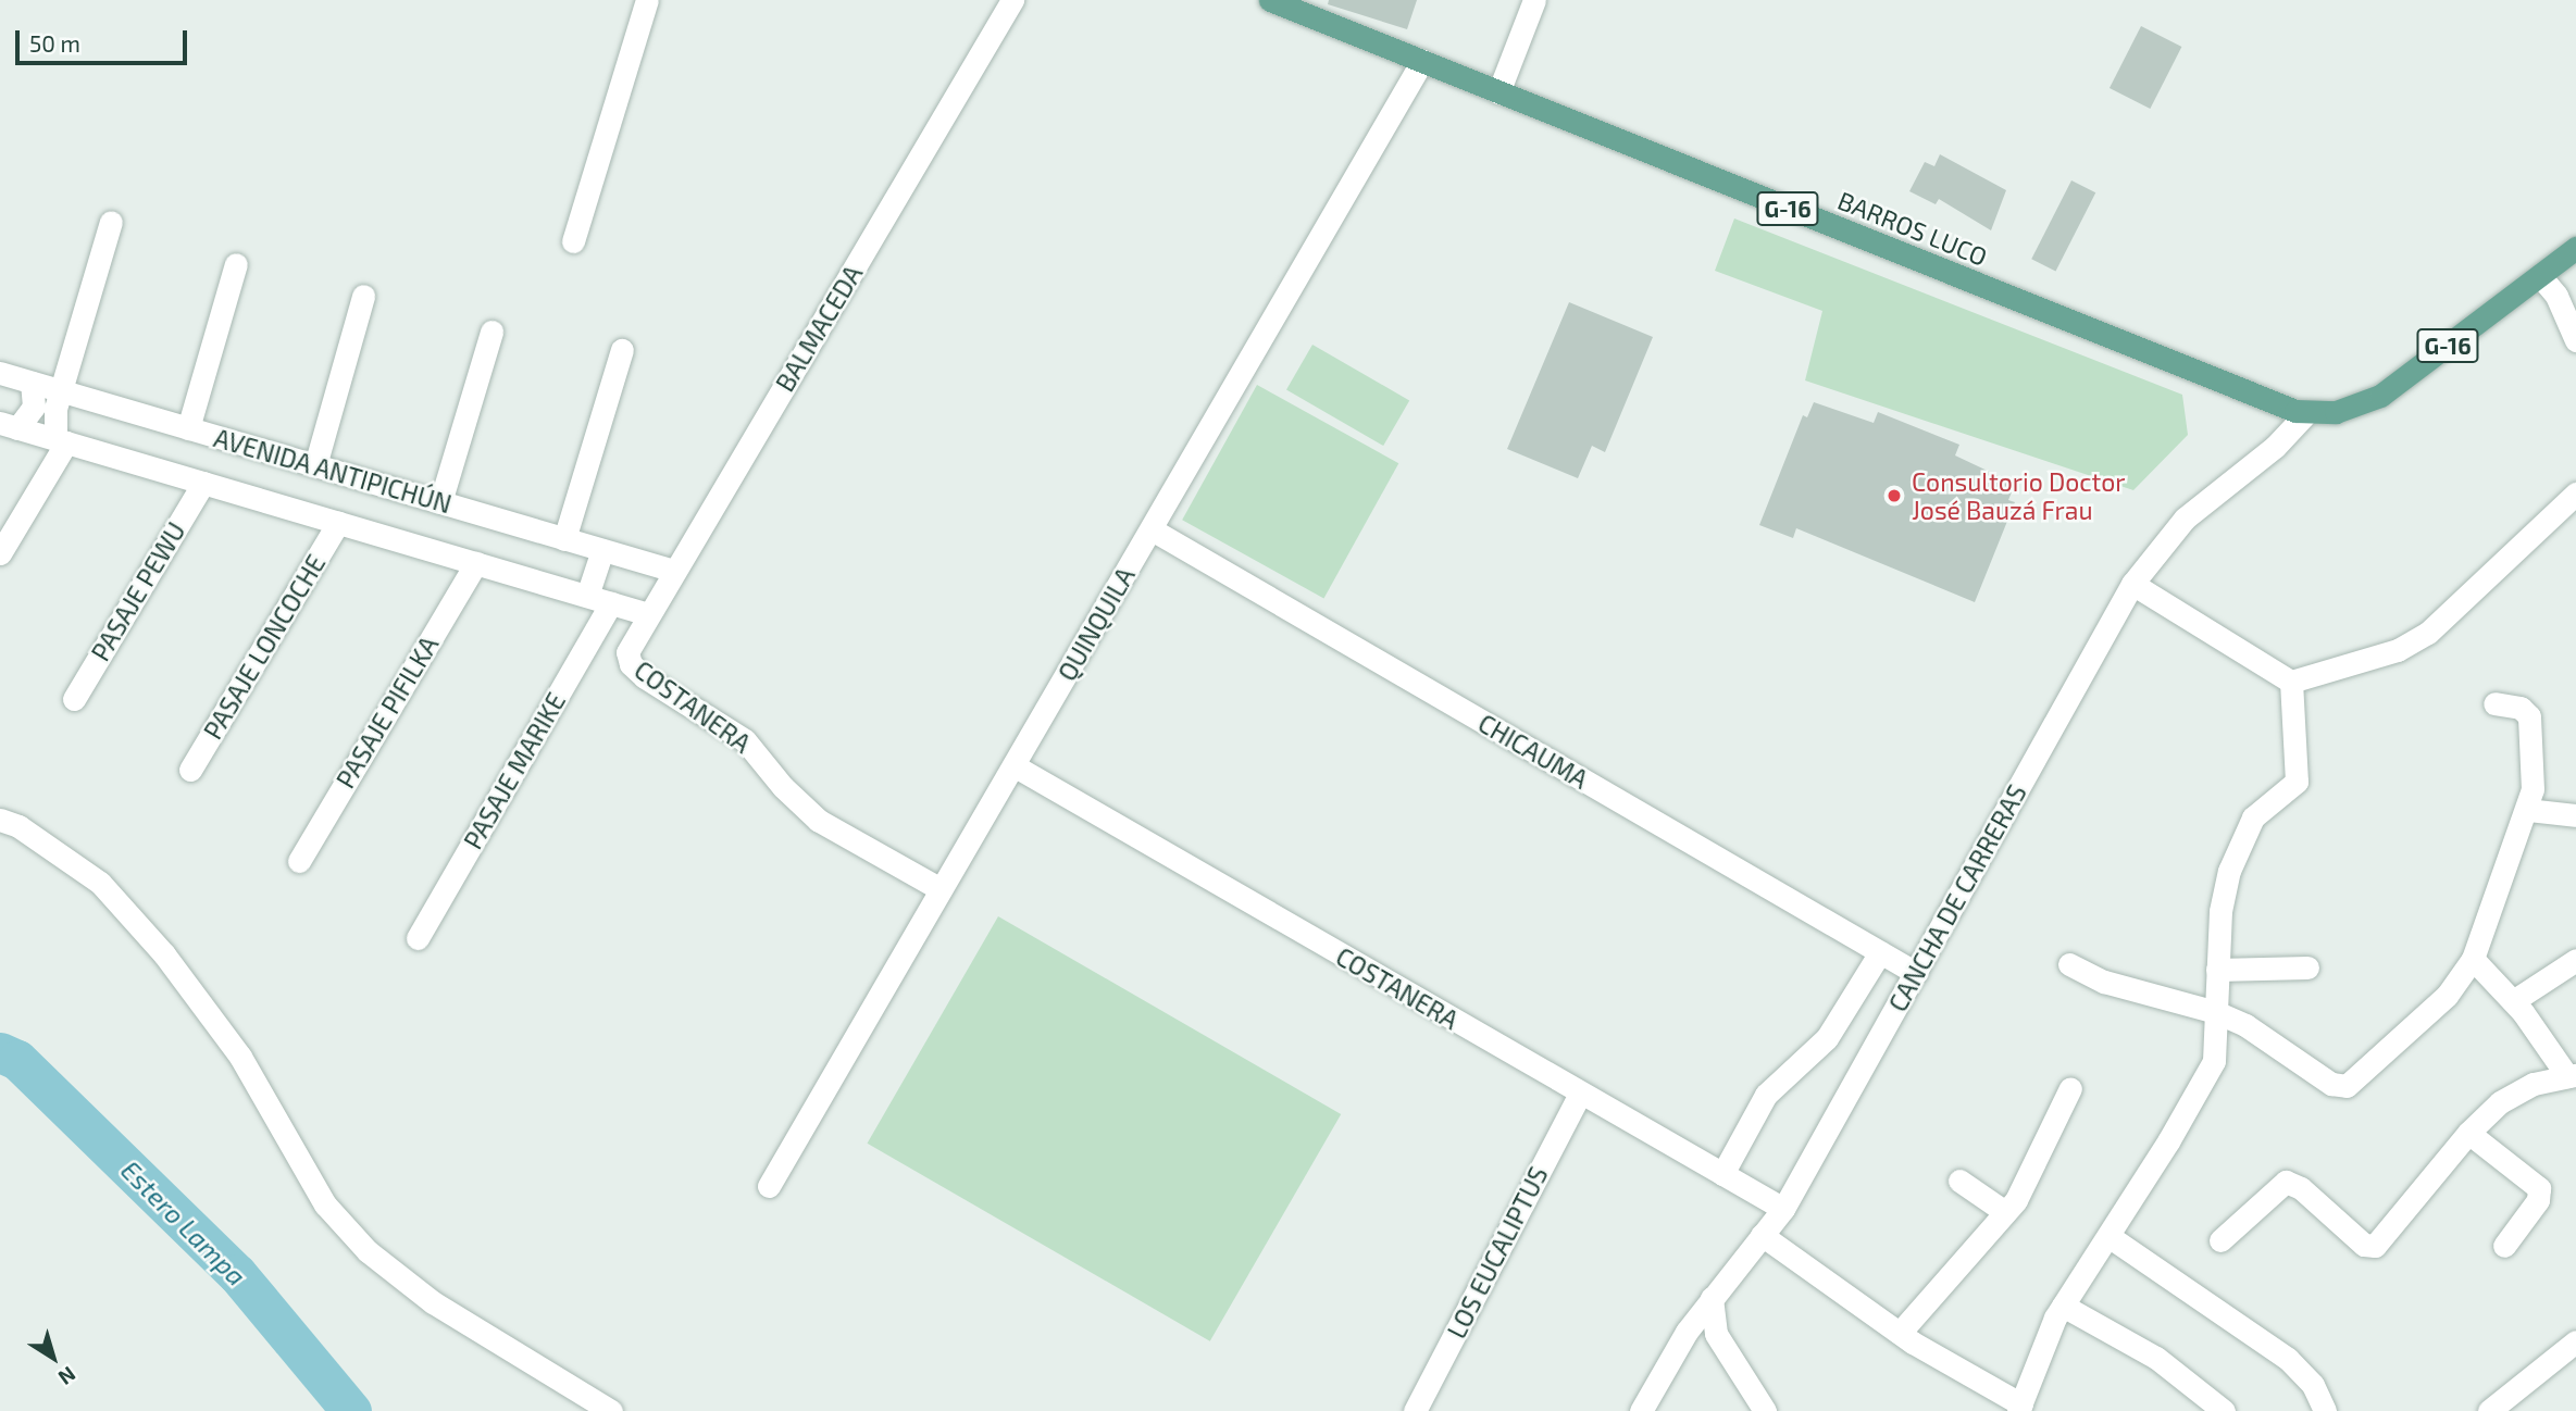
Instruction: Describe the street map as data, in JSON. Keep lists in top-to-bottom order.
{
  "streets": {
    "main road": ["G-16", "BARROS LUCO"],
    "street": [
      "BALMACEDA",
      "AVENIDA ANTIPICHÚN",
      "PASAJE PEWU",
      "QUINQUILA",
      "PASAJE LONCOCHE",
      "COSTANERA",
      "PASAJE PIFILKA",
      "CHICAUMA",
      "PASAJE MARIKE",
      "CANCHA DE CARRERAS",
      "LOS EUCALIPTUS"
    ]
  },
  "crossings": [
    ["G-16", "BARROS LUCO"],
    ["G-16", "CANCHA DE CARRERAS"],
    ["BARROS LUCO", "QUINQUILA"],
    ["BARROS LUCO", "CANCHA DE CARRERAS"],
    ["BALMACEDA", "AVENIDA ANTIPICHÚN"],
    ["BALMACEDA", "COSTANERA"],
    ["AVENIDA ANTIPICHÚN", "PASAJE PEWU"],
    ["AVENIDA ANTIPICHÚN", "PASAJE LONCOCHE"],
    ["AVENIDA ANTIPICHÚN", "PASAJE PIFILKA"],
    ["AVENIDA ANTIPICHÚN", "PASAJE MARIKE"],
    ["QUINQUILA", "COSTANERA"],
    ["QUINQUILA", "CHICAUMA"],
    ["COSTANERA", "CANCHA DE CARRERAS"],
    ["COSTANERA", "LOS EUCALIPTUS"],
    ["CHICAUMA", "CANCHA DE CARRERAS"]
  ],
  "water": ["Estero Lampa"],
  "places": ["Consultorio Doctor José Bauzá Frau"],
  "scale_bar": "50 m",
  "north": "bottom right"
}
